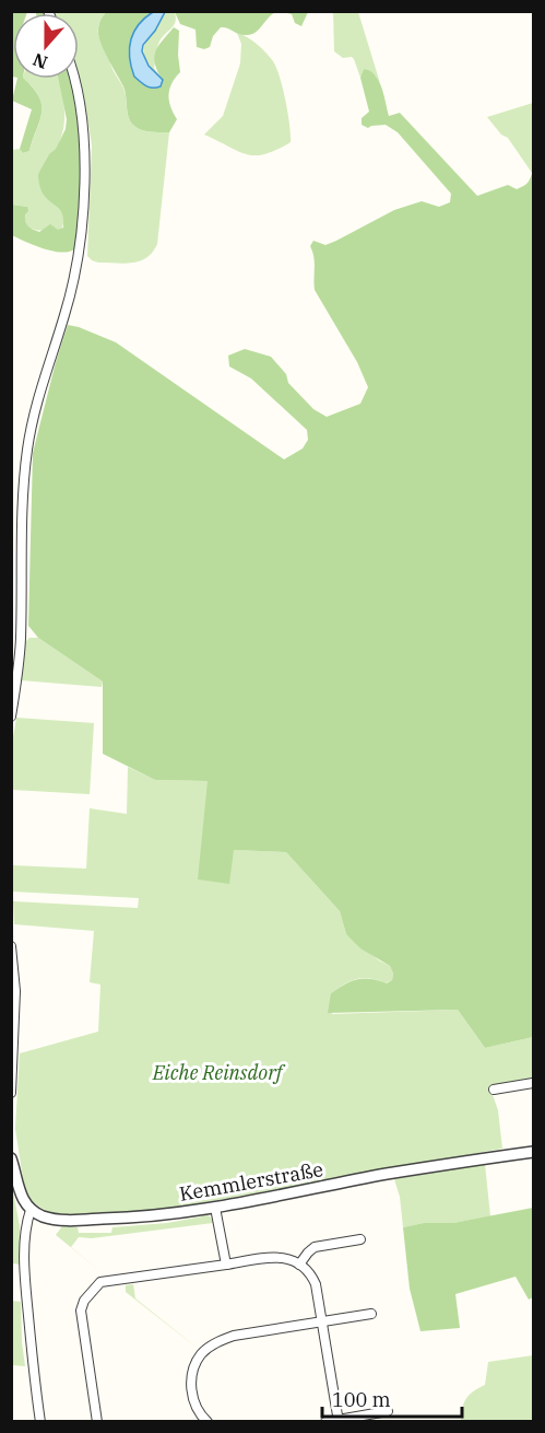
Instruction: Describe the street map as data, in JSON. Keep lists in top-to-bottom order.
{
  "streets": {
    "street": ["Kemmlerstraße"]
  },
  "parks": ["Eiche Reinsdorf"],
  "scale_bar": "100 m",
  "north": "bottom"
}
